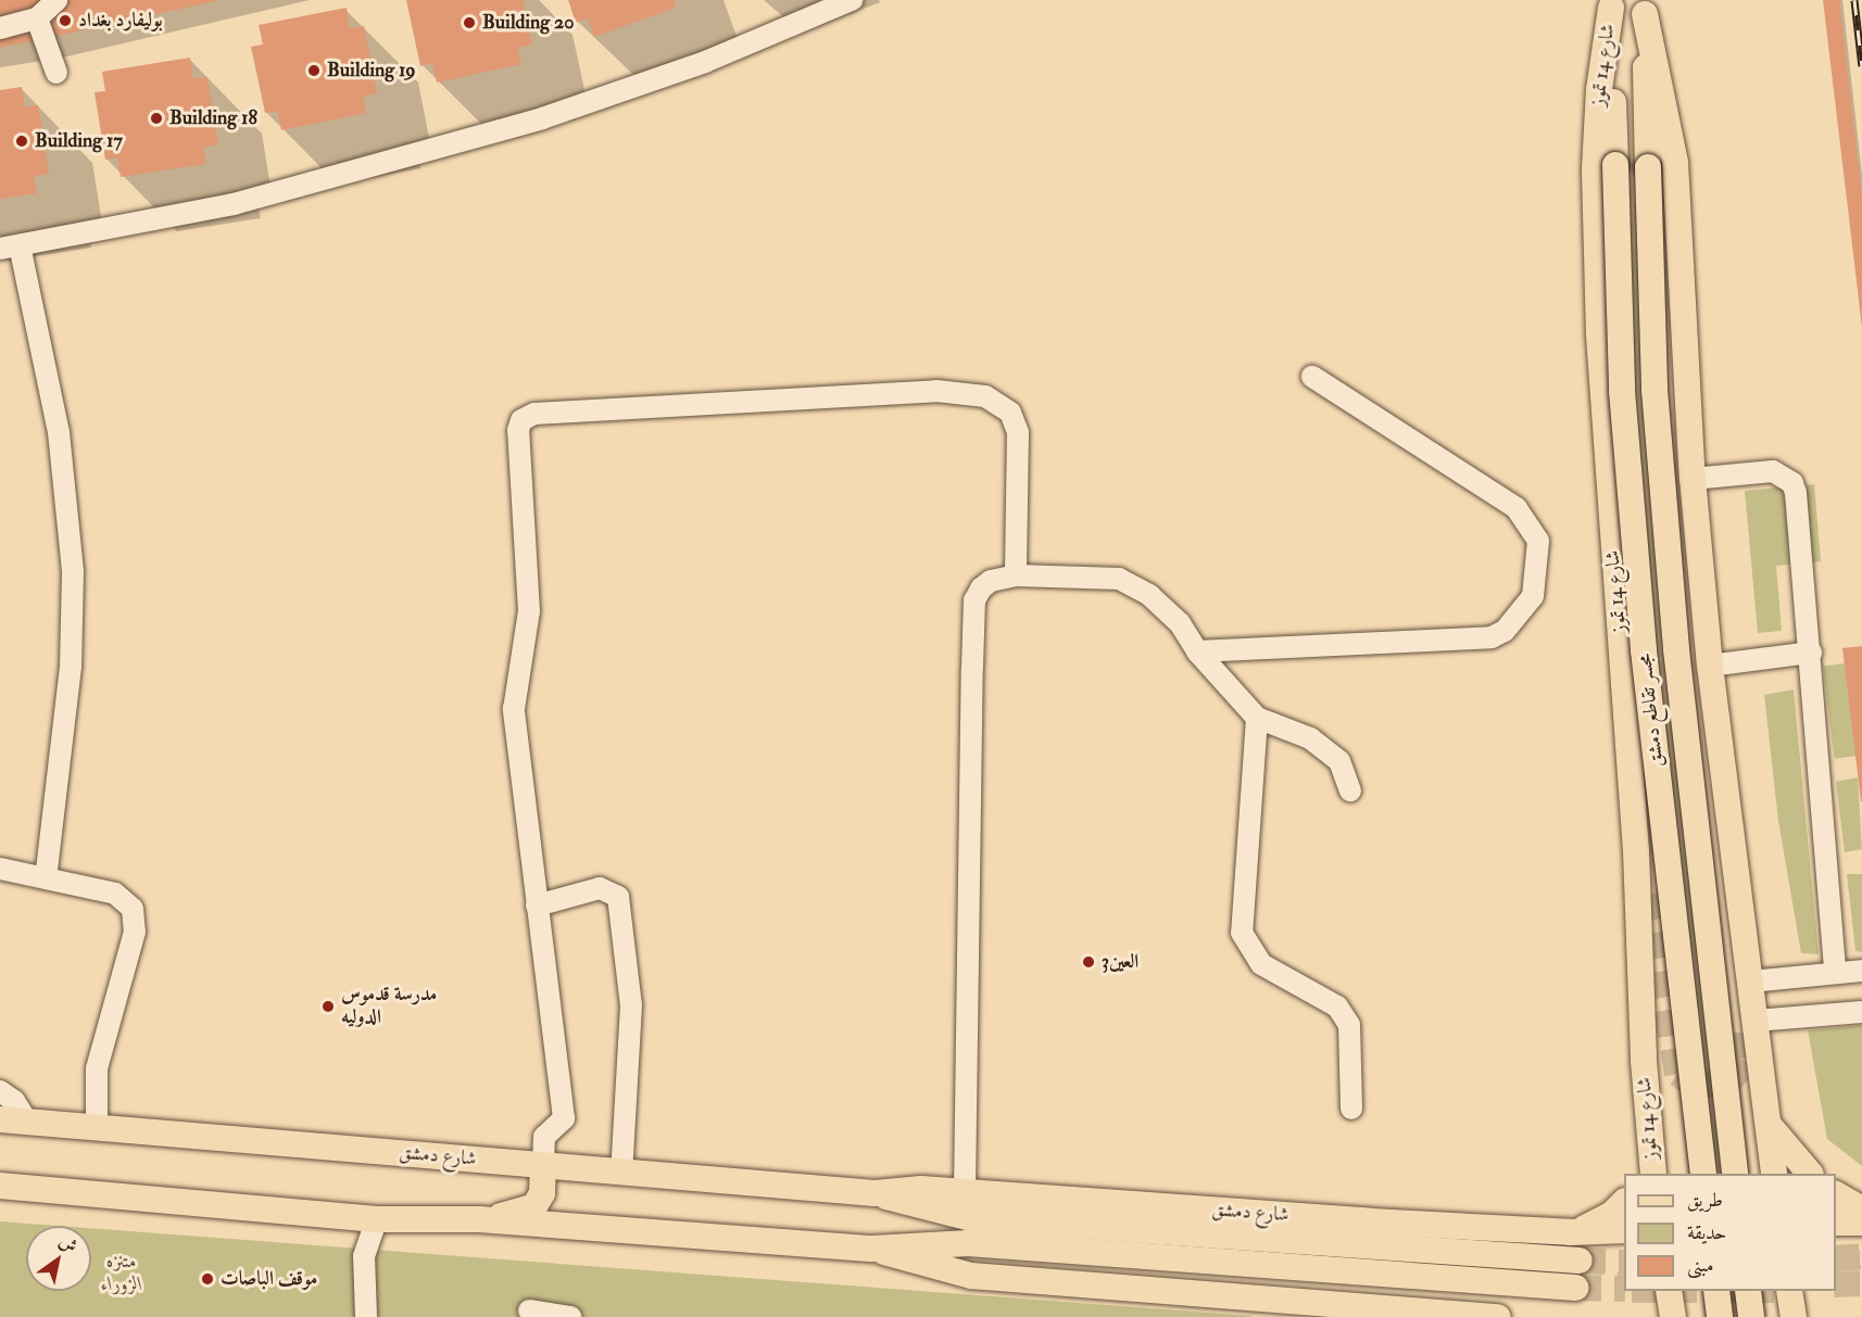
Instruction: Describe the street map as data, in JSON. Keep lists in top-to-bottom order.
{
  "streets": {
    "main road": ["شارع 14 تموز", "مجسر تقاطع دمشق", "شارع دمشق"]
  },
  "crossings": [
    ["شارع 14 تموز", "مجسر تقاطع دمشق"]
  ],
  "parks": ["متنزه الزوراء"],
  "places": [
    "بوليفارد بغداد",
    "Building 20",
    "Building 19",
    "Building 18",
    "Building 17",
    "العين3",
    "مدرسة قدموس الدوليه",
    "موقف الباصات"
  ],
  "legend": ["طريق", "حديقة", "مبنى"],
  "north": "top right"
}
